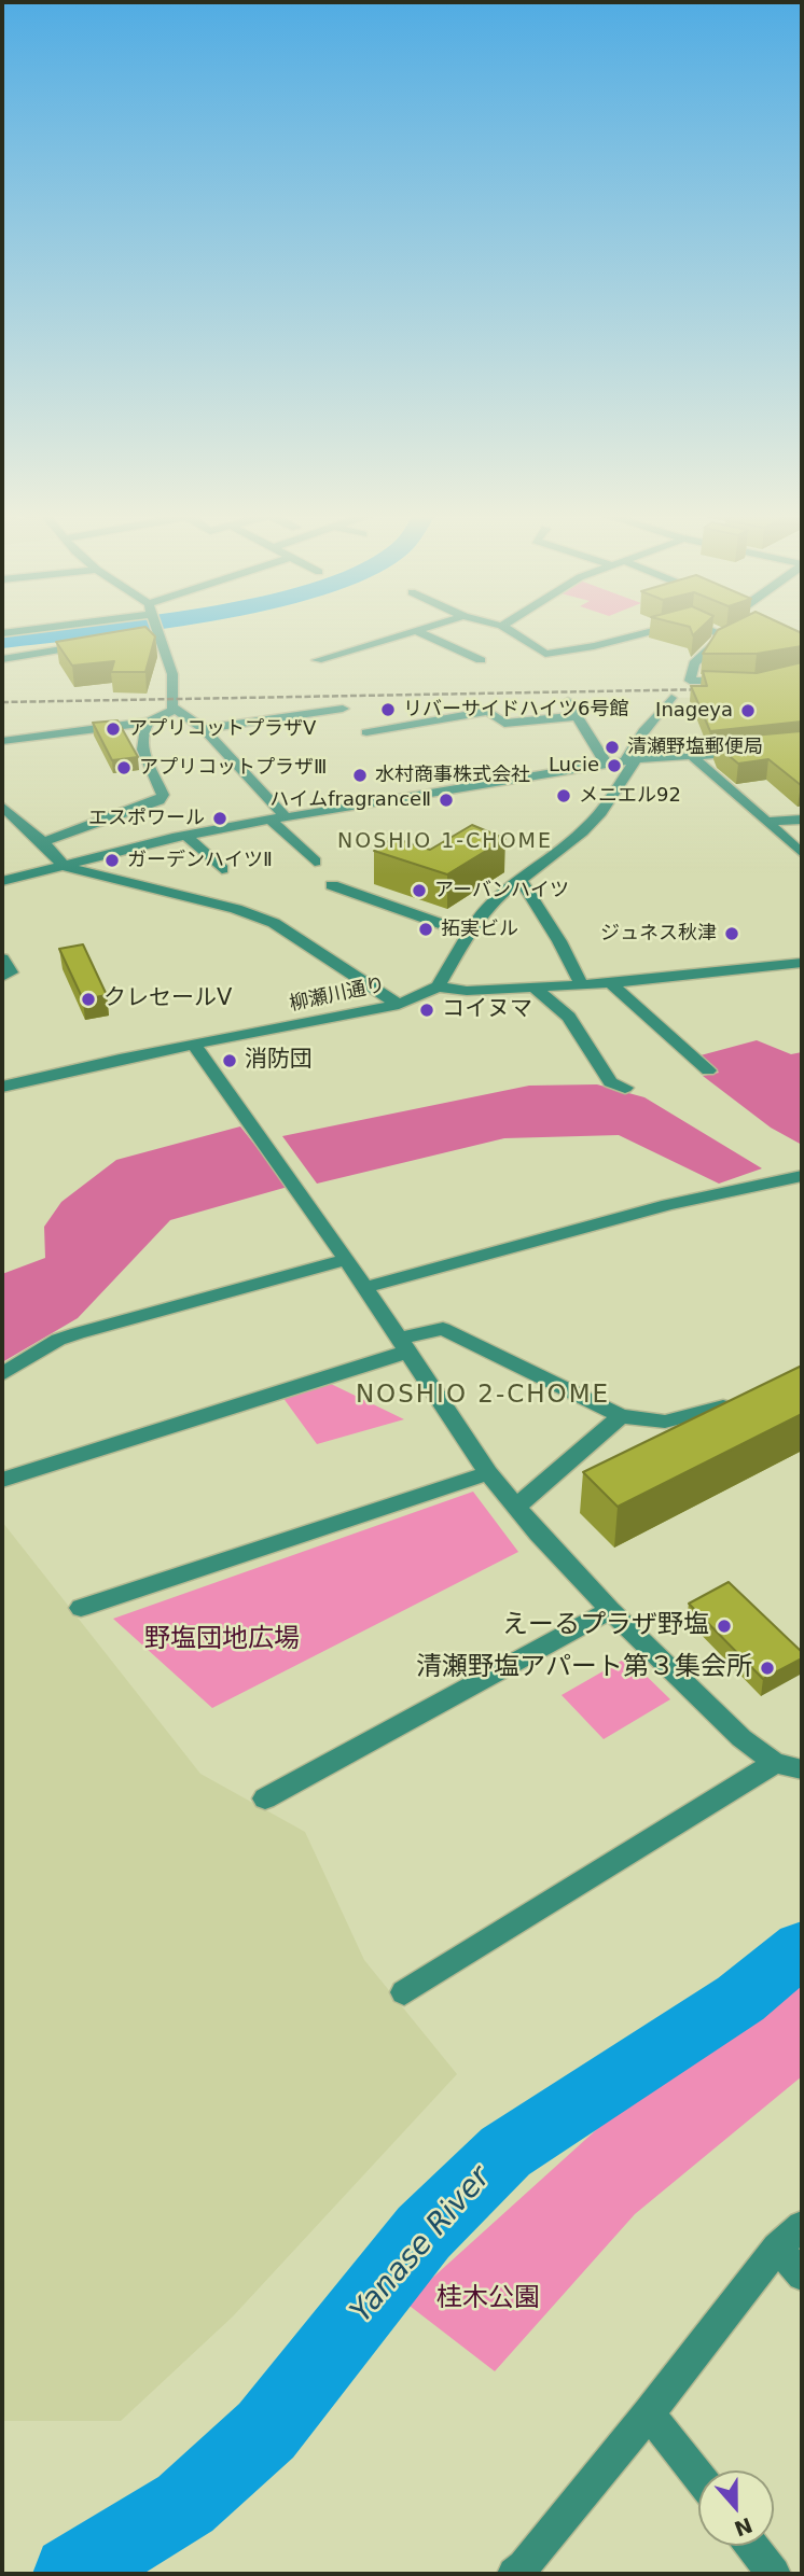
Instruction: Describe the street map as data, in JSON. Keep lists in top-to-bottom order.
{
  "streets": {
    "street": ["柳瀬川通り"]
  },
  "districts": ["NOSHIO 1-CHOME", "NOSHIO 2-CHOME"],
  "water": ["Yanase River"],
  "parks": ["野塩団地広場", "桂木公園"],
  "places": [
    "リバーサイドハイツ6号館",
    "Inageya",
    "アプリコットプラザⅤ",
    "清瀬野塩郵便局",
    "Lucie",
    "アプリコットプラザⅢ",
    "水村商事株式会社",
    "メニエル92",
    "ハイムfragranceⅡ",
    "エスポワール",
    "ガーデンハイツⅡ",
    "アーバンハイツ",
    "拓実ビル",
    "ジュネス秋津",
    "クレセールⅤ",
    "コイヌマ",
    "消防団",
    "えーるプラザ野塩",
    "清瀬野塩アパート第３集会所"
  ],
  "north": "bottom"
}
